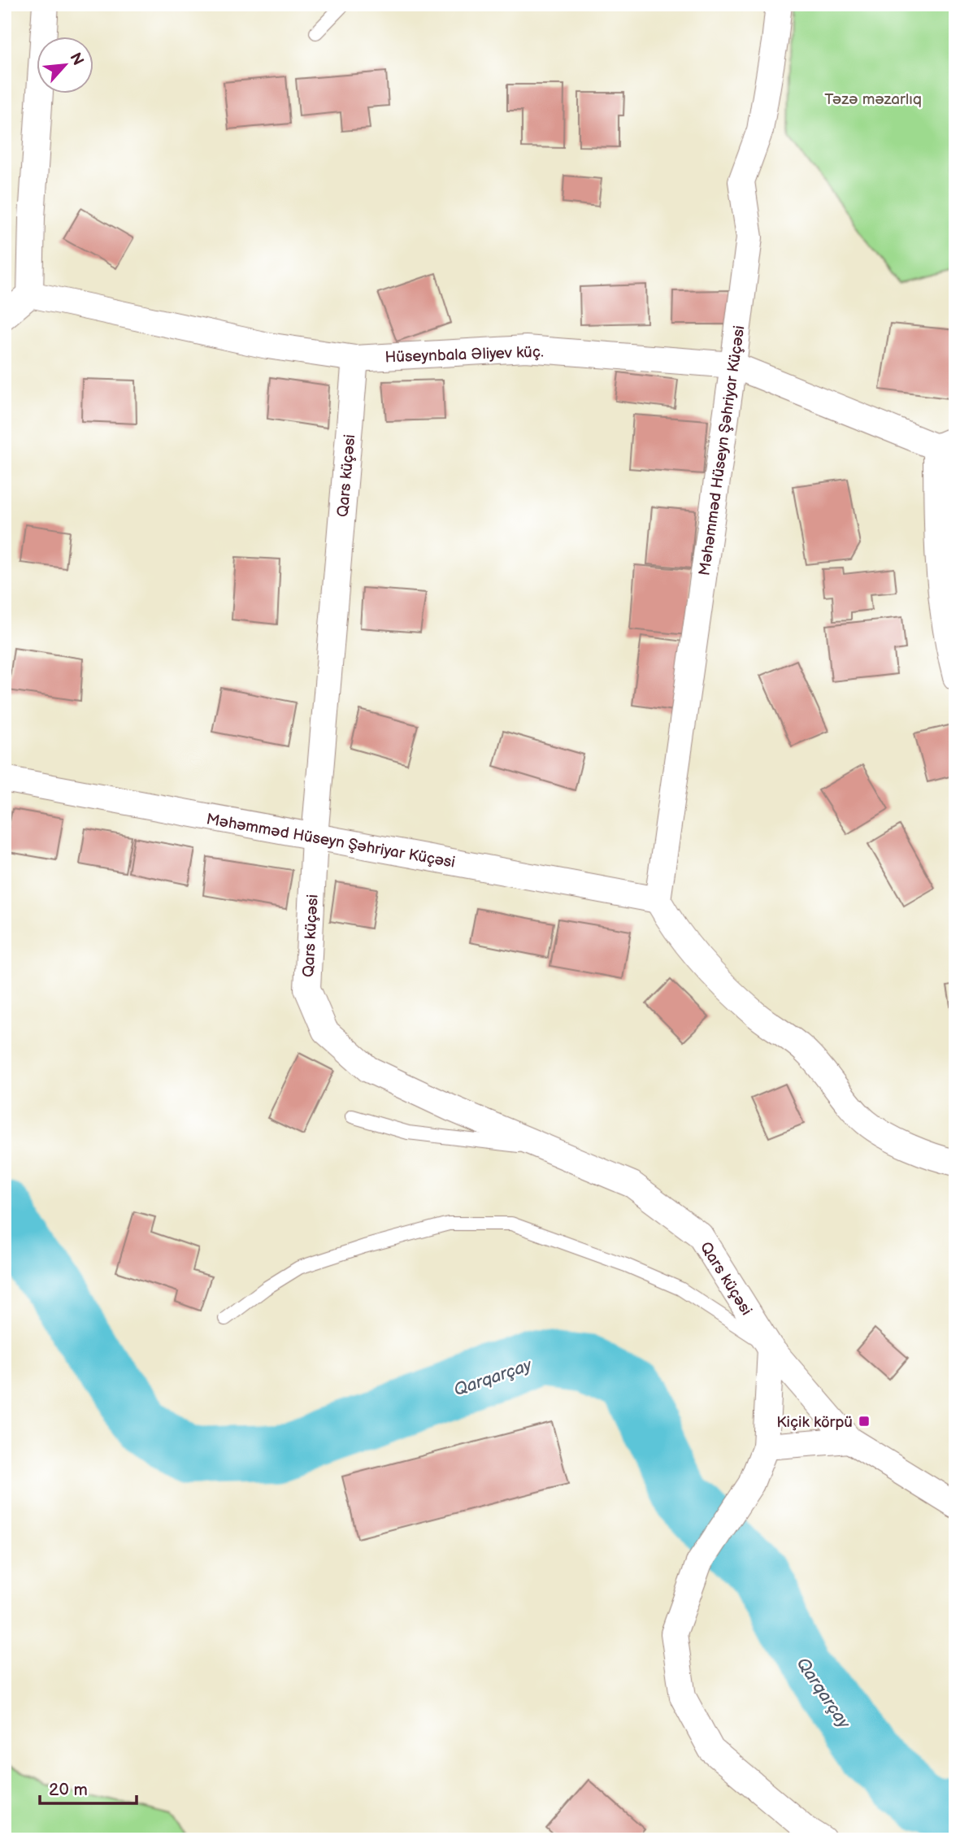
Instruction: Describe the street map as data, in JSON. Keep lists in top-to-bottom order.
{
  "streets": {
    "street": ["Hüseynbala Əliyev küç.", "Məhəmməd Hüseyn Şəhriyar Küçəsi", "Qars küçəsi"]
  },
  "crossings": [
    ["Hüseynbala Əliyev küç.", "Məhəmməd Hüseyn Şəhriyar Küçəsi"],
    ["Hüseynbala Əliyev küç.", "Qars küçəsi"],
    ["Məhəmməd Hüseyn Şəhriyar Küçəsi", "Qars küçəsi"]
  ],
  "water": ["Qarqarçay"],
  "parks": ["Təzə məzarlıq"],
  "places": {
    "transit": ["Kiçik körpü"]
  },
  "scale_bar": "20 m",
  "north": "top right"
}
